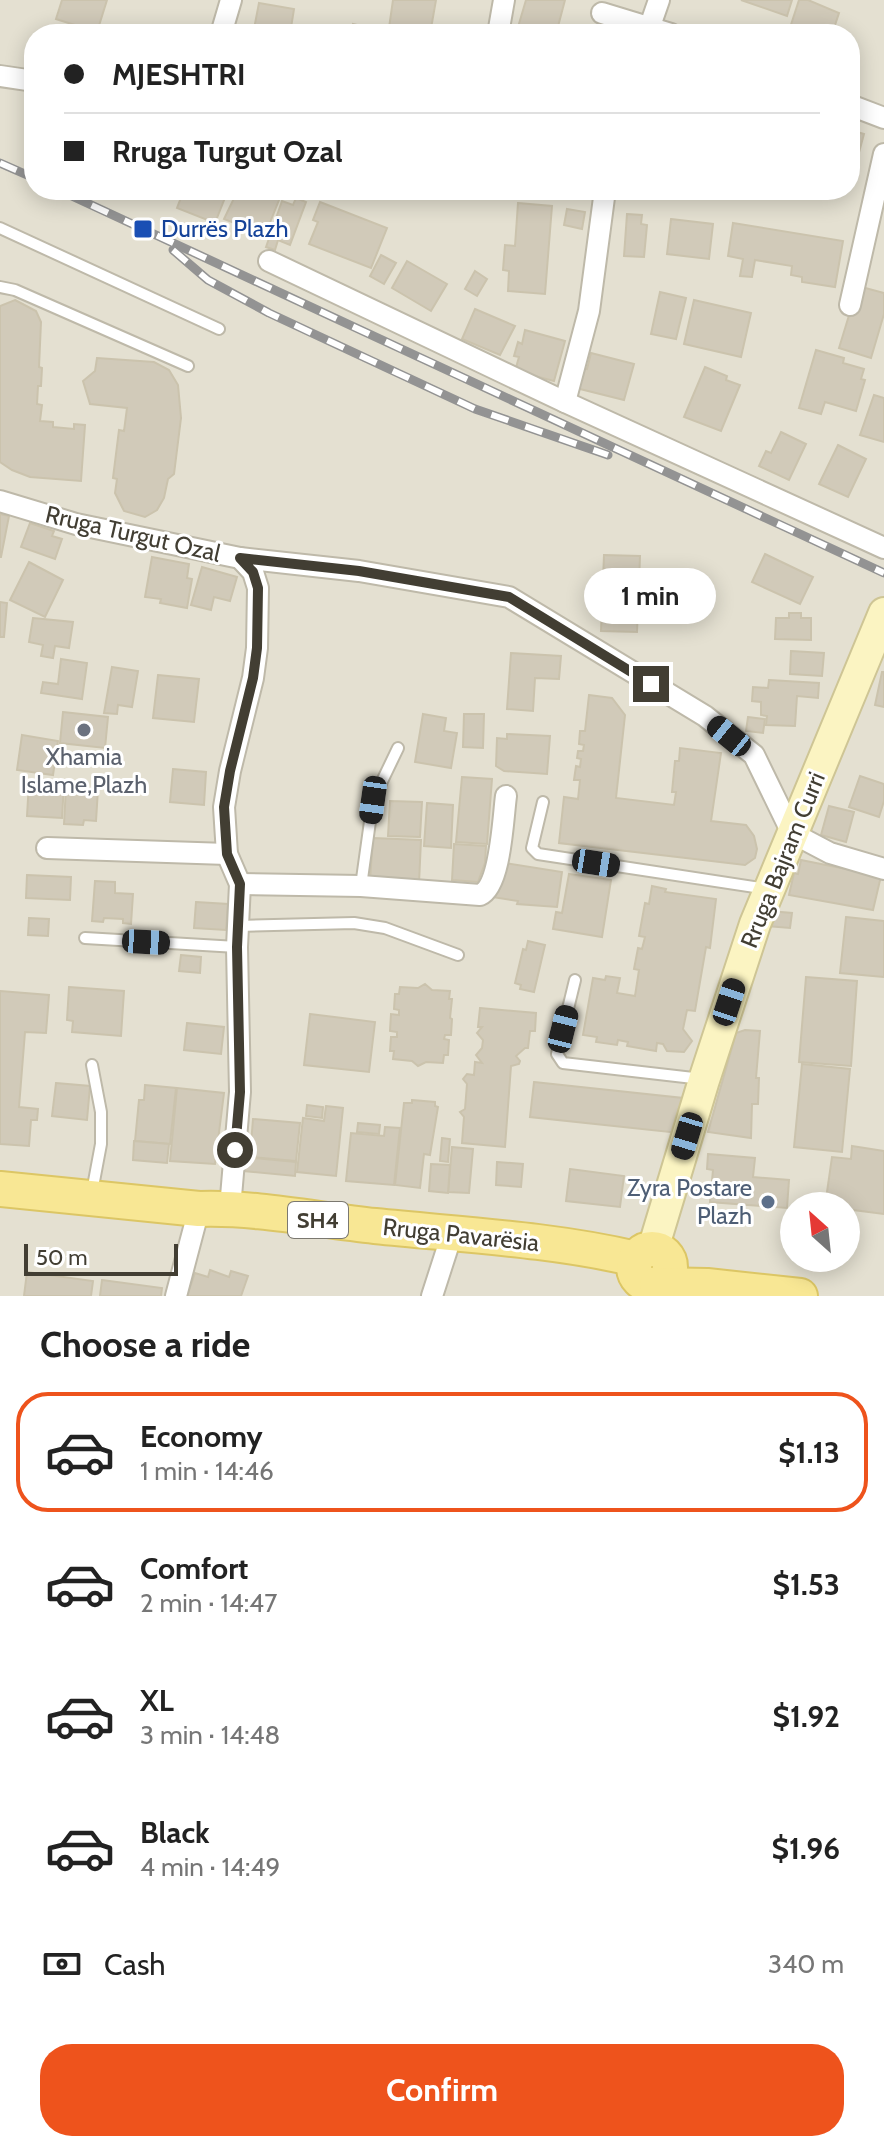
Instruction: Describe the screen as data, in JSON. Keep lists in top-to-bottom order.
{
  "streets": {
    "main road": ["Rruga Bajram Curri", "SH4", "Rruga Pavarësia"],
    "street": ["Rruga Turgut Ozal"]
  },
  "crossings": [
    ["Rruga Turgut Ozal", "Rruga Bajram Curri"],
    ["Rruga Bajram Curri", "Rruga Pavarësia"]
  ],
  "places": {
    "transit": ["Durrës Plazh"],
    "other": ["Xhamia Islame,Plazh", "Zyra Postare Plazh"]
  },
  "scale_bar": "50 m",
  "north": "top left",
  "page": {
    "banner": ["MJESHTRI", "Rruga Turgut Ozal"],
    "bubble": "1 min",
    "scale": "50 m",
    "heading": "Choose a ride",
    "list": [
      {
        "name": "Economy",
        "note": "1 min · 14:46",
        "value": "$1.13"
      },
      {
        "name": "Comfort",
        "note": "2 min · 14:47",
        "value": "$1.53"
      },
      {
        "name": "XL",
        "note": "3 min · 14:48",
        "value": "$1.92"
      },
      {
        "name": "Black",
        "note": "4 min · 14:49",
        "value": "$1.96"
      }
    ],
    "pay": ["Cash", "340 m"],
    "buttons": "Confirm"
  }
}
